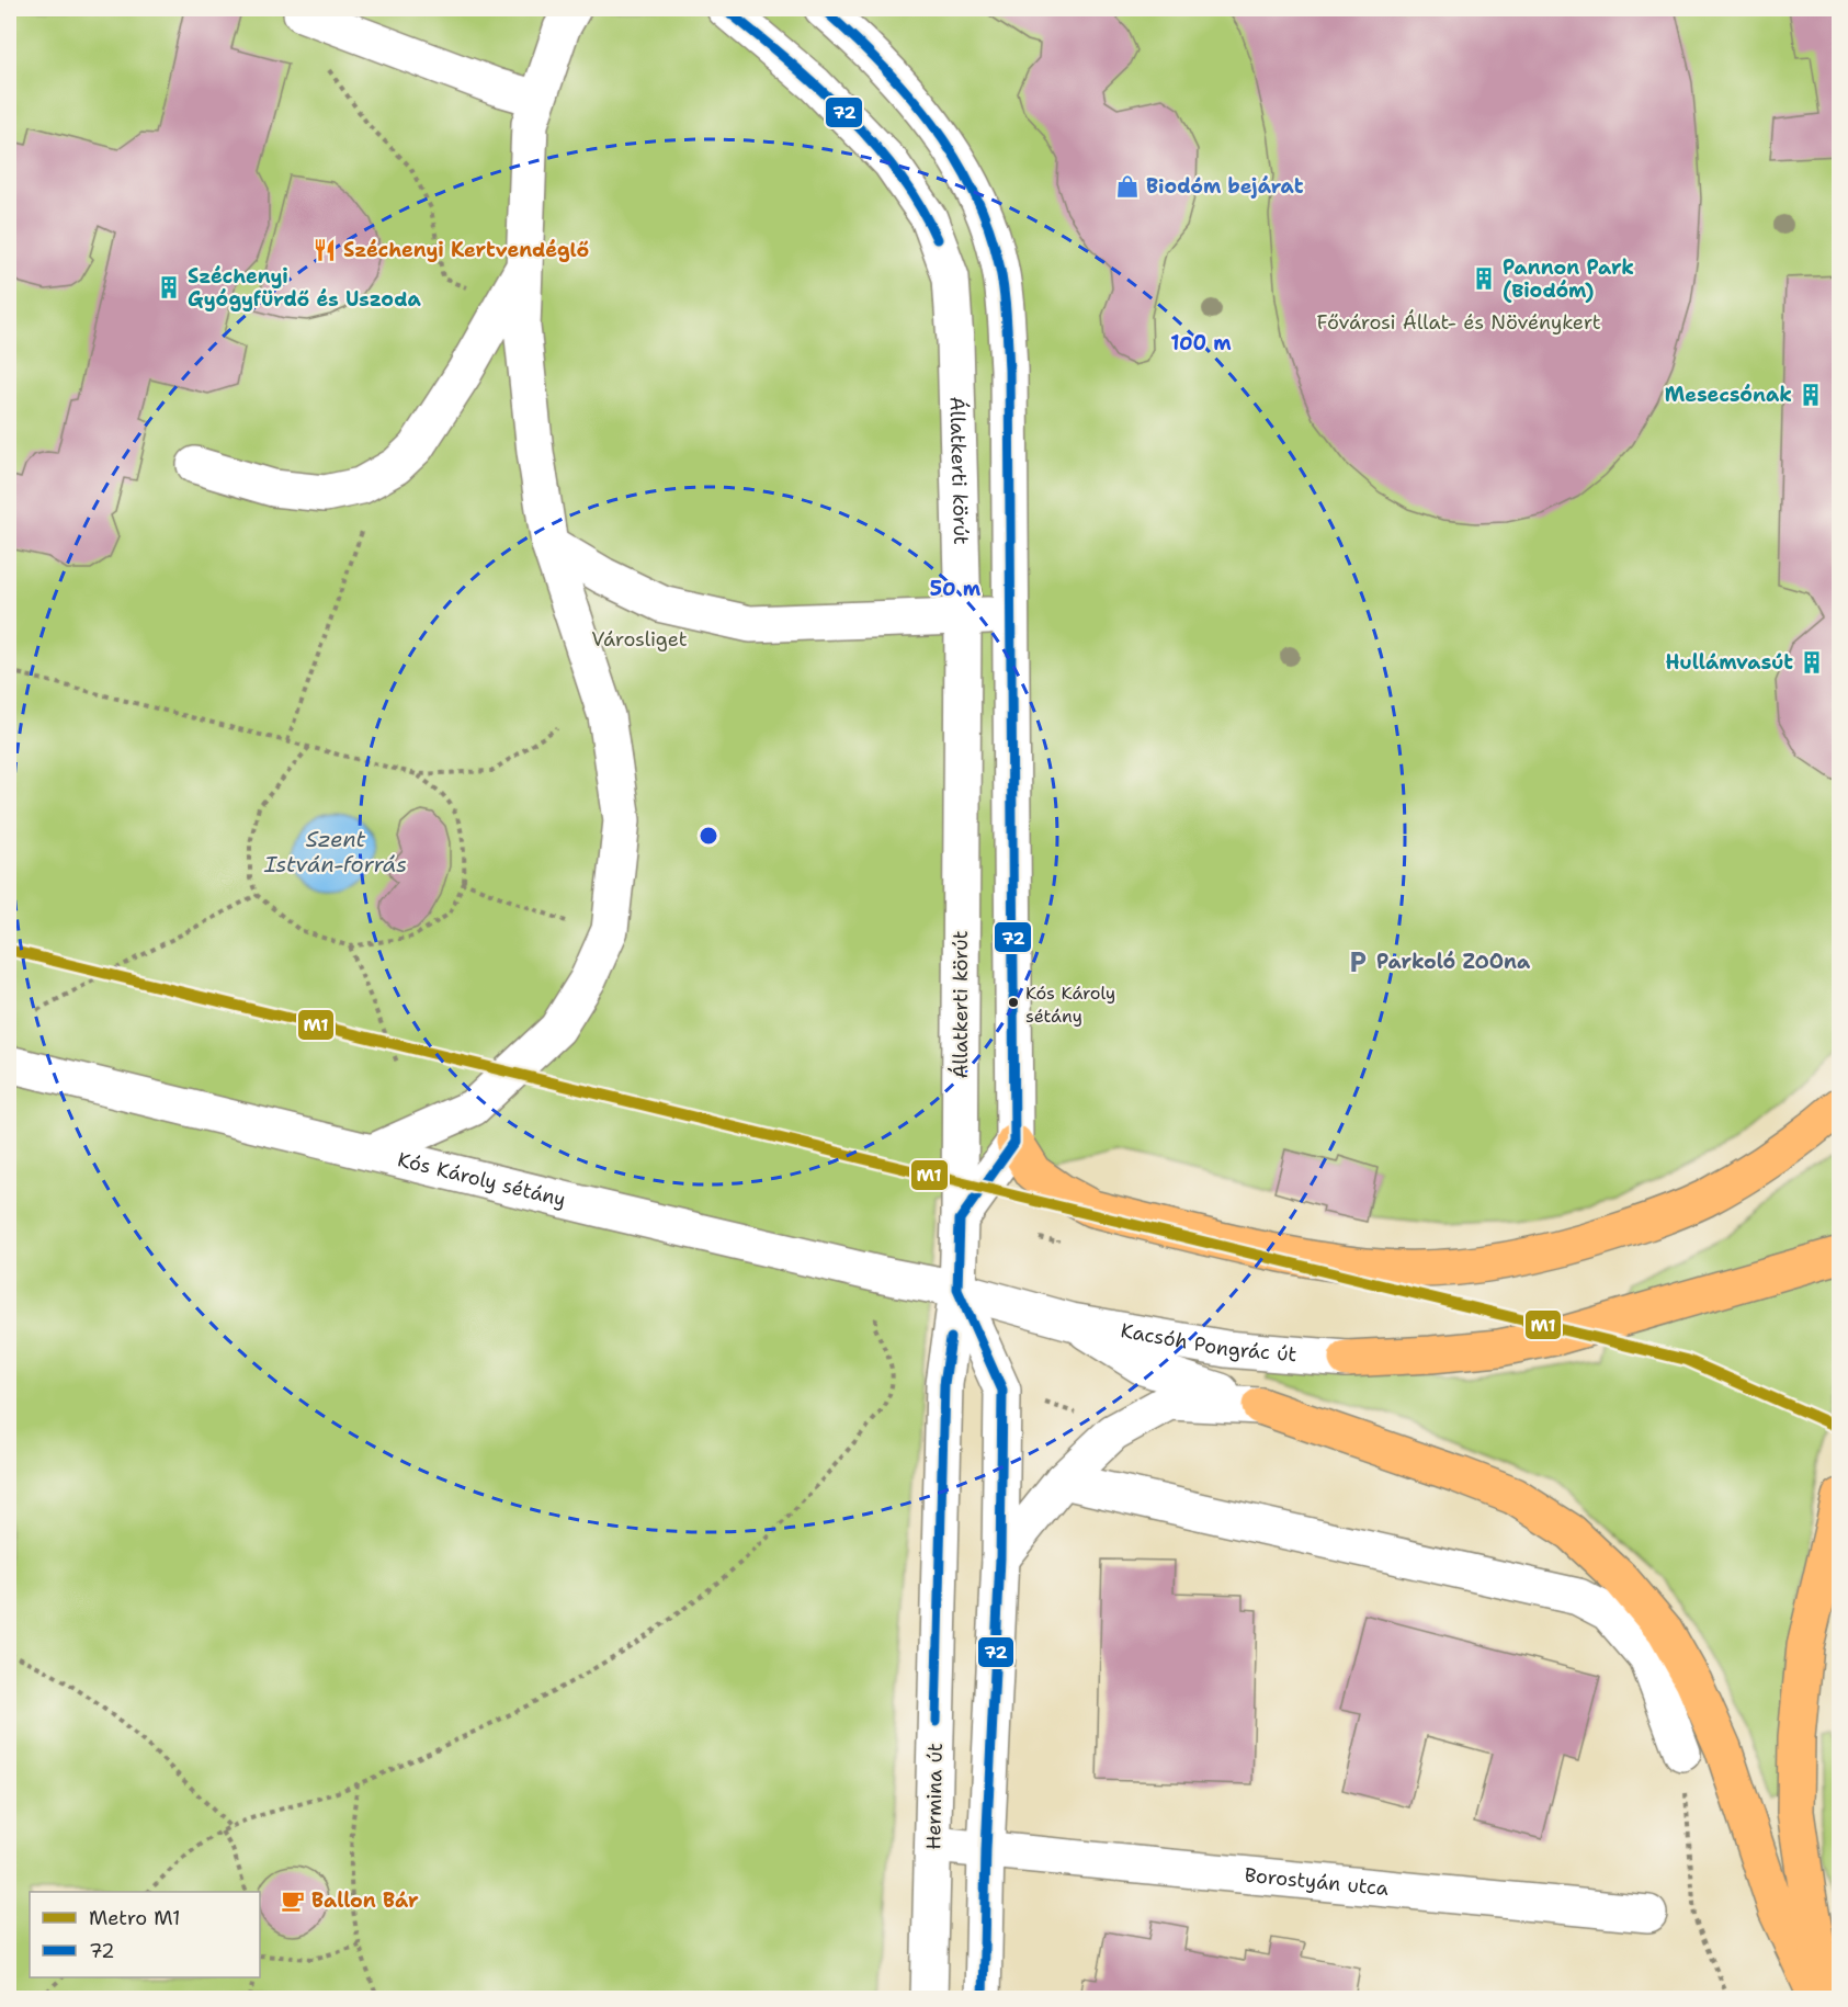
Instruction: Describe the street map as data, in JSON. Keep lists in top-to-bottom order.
{
  "streets": {
    "street": [
      "Állatkerti körút",
      "Kós Károly sétány",
      "Kacsóh Pongrác út",
      "Hermina út",
      "Borostyán utca"
    ]
  },
  "crossings": [
    ["Állatkerti körút", "Kós Károly sétány"],
    ["Állatkerti körút", "Kacsóh Pongrác út"],
    ["Állatkerti körút", "Hermina út"],
    ["Kós Károly sétány", "Kacsóh Pongrác út"],
    ["Kós Károly sétány", "Hermina út"],
    ["Kacsóh Pongrác út", "Hermina út"],
    ["Hermina út", "Borostyán utca"]
  ],
  "water": ["Szent István-forrás"],
  "parks": ["Fővárosi Állat- és Növénykert", "Városliget"],
  "places": {
    "shop": ["Biodóm bejárat"],
    "restaurant": ["Széchenyi Kertvendéglő"],
    "building": [
      "Pannon Park (Biodóm)",
      "Széchenyi Gyógyfürdő és Uszoda",
      "Mesecsónak",
      "Hullámvasút"
    ],
    "parking": ["Parkoló ZOOna"],
    "other": ["Kós Károly sétány"],
    "cafe": ["Ballon Bár"]
  },
  "lines": ["transit line 72", "metro line M1"],
  "legend": ["Metro M1", "72"],
  "rings": ["100 m", "50 m"]
}
